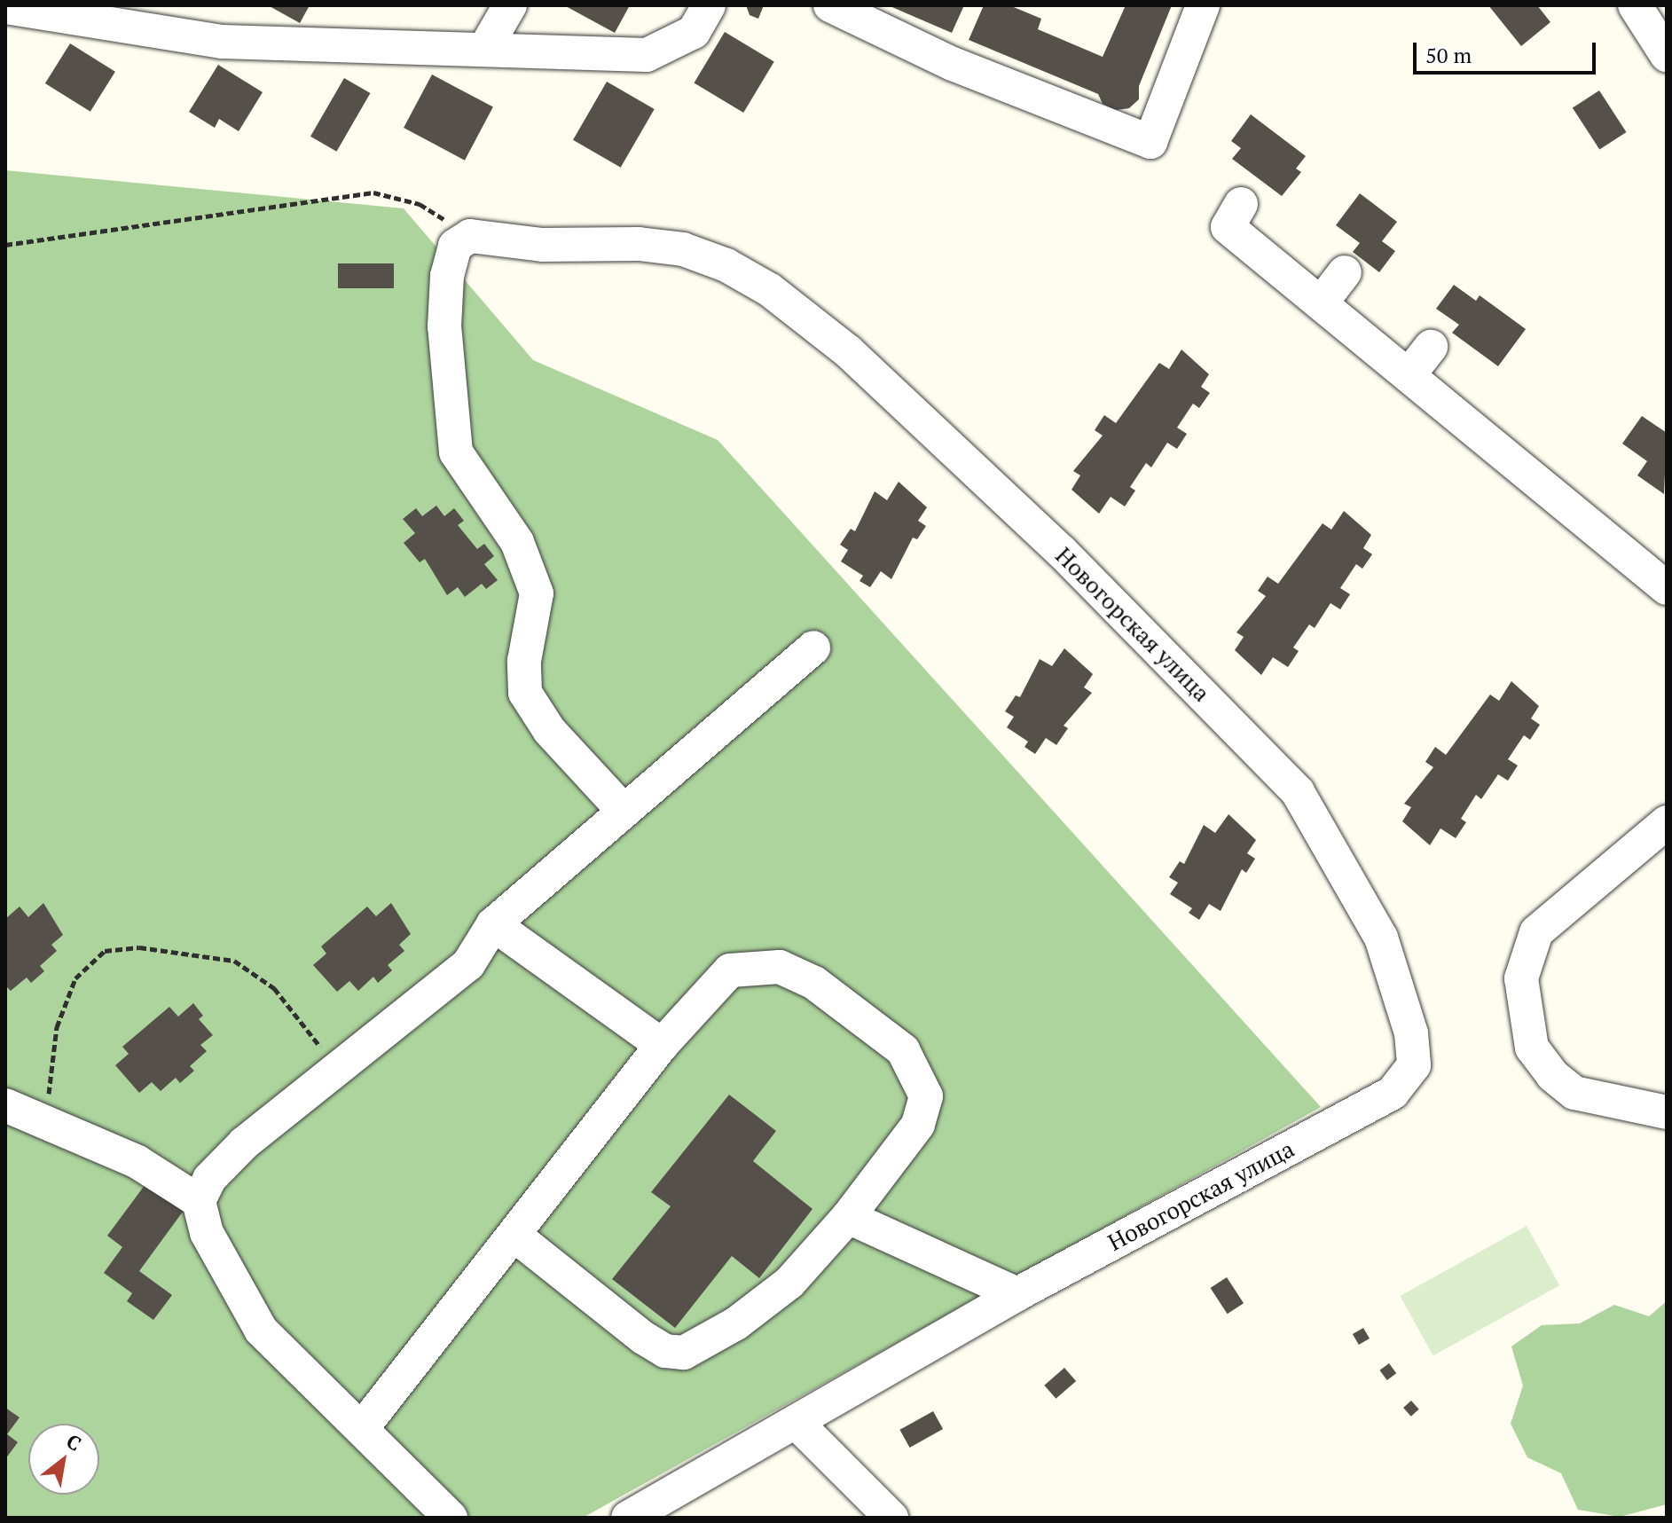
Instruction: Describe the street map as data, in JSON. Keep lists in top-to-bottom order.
{
  "streets": {
    "street": ["Новогорская улица"]
  },
  "scale_bar": "50 m",
  "north": "top right"
}
